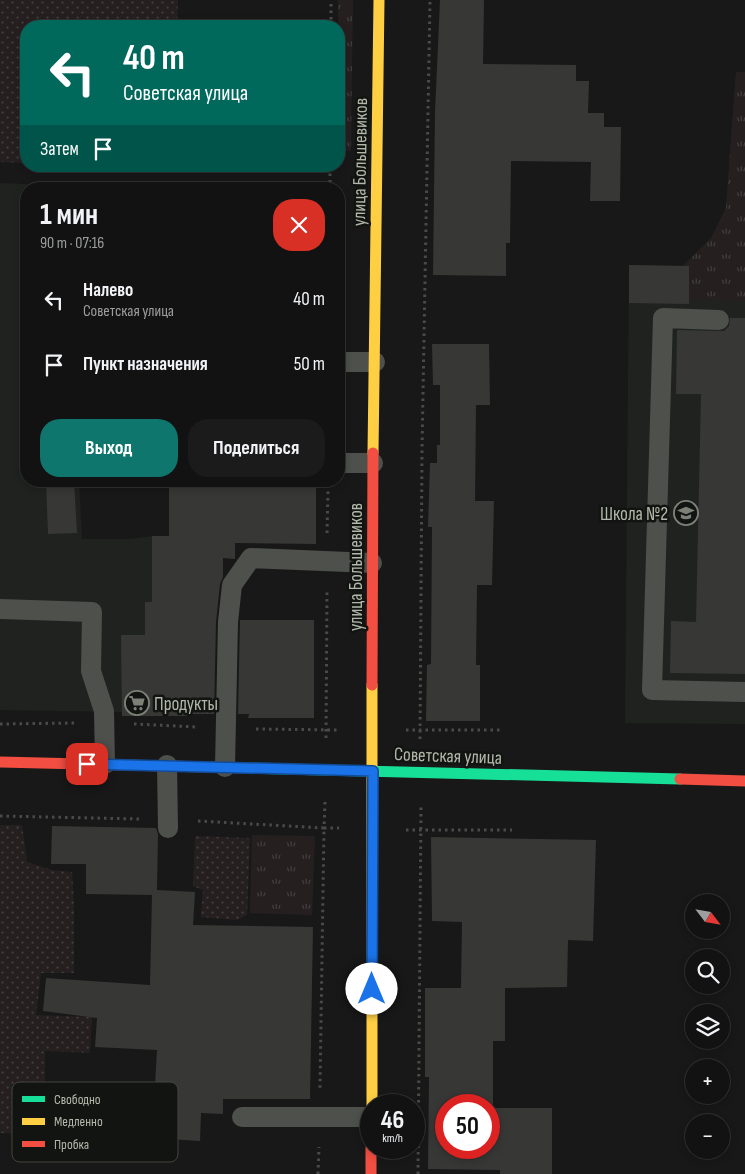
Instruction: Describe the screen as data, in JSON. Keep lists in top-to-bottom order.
{
  "streets": {
    "main road": ["улица Большевиков", "Советская улица"]
  },
  "crossings": [
    ["улица Большевиков", "Советская улица"]
  ],
  "places": {
    "school or university": ["Школа №2"],
    "supermarket": ["Продукты"]
  },
  "legend": ["Свободно", "Медленно", "Пробка"],
  "north": "bottom right",
  "page": {
    "turn": ["40 m", "Советская улица"],
    "then": "Затем",
    "heading": ["1 мин", "90 m · 07:16"],
    "list": [
      {
        "name": "Налево",
        "note": "Советская улица",
        "value": "40 m"
      },
      {
        "name": "Пункт назначения",
        "value": "50 m"
      }
    ],
    "buttons": ["Выход", "Поделиться"],
    "map_buttons": ["+", "−"],
    "speed": "46 km/h",
    "limit": "50"
  }
}
